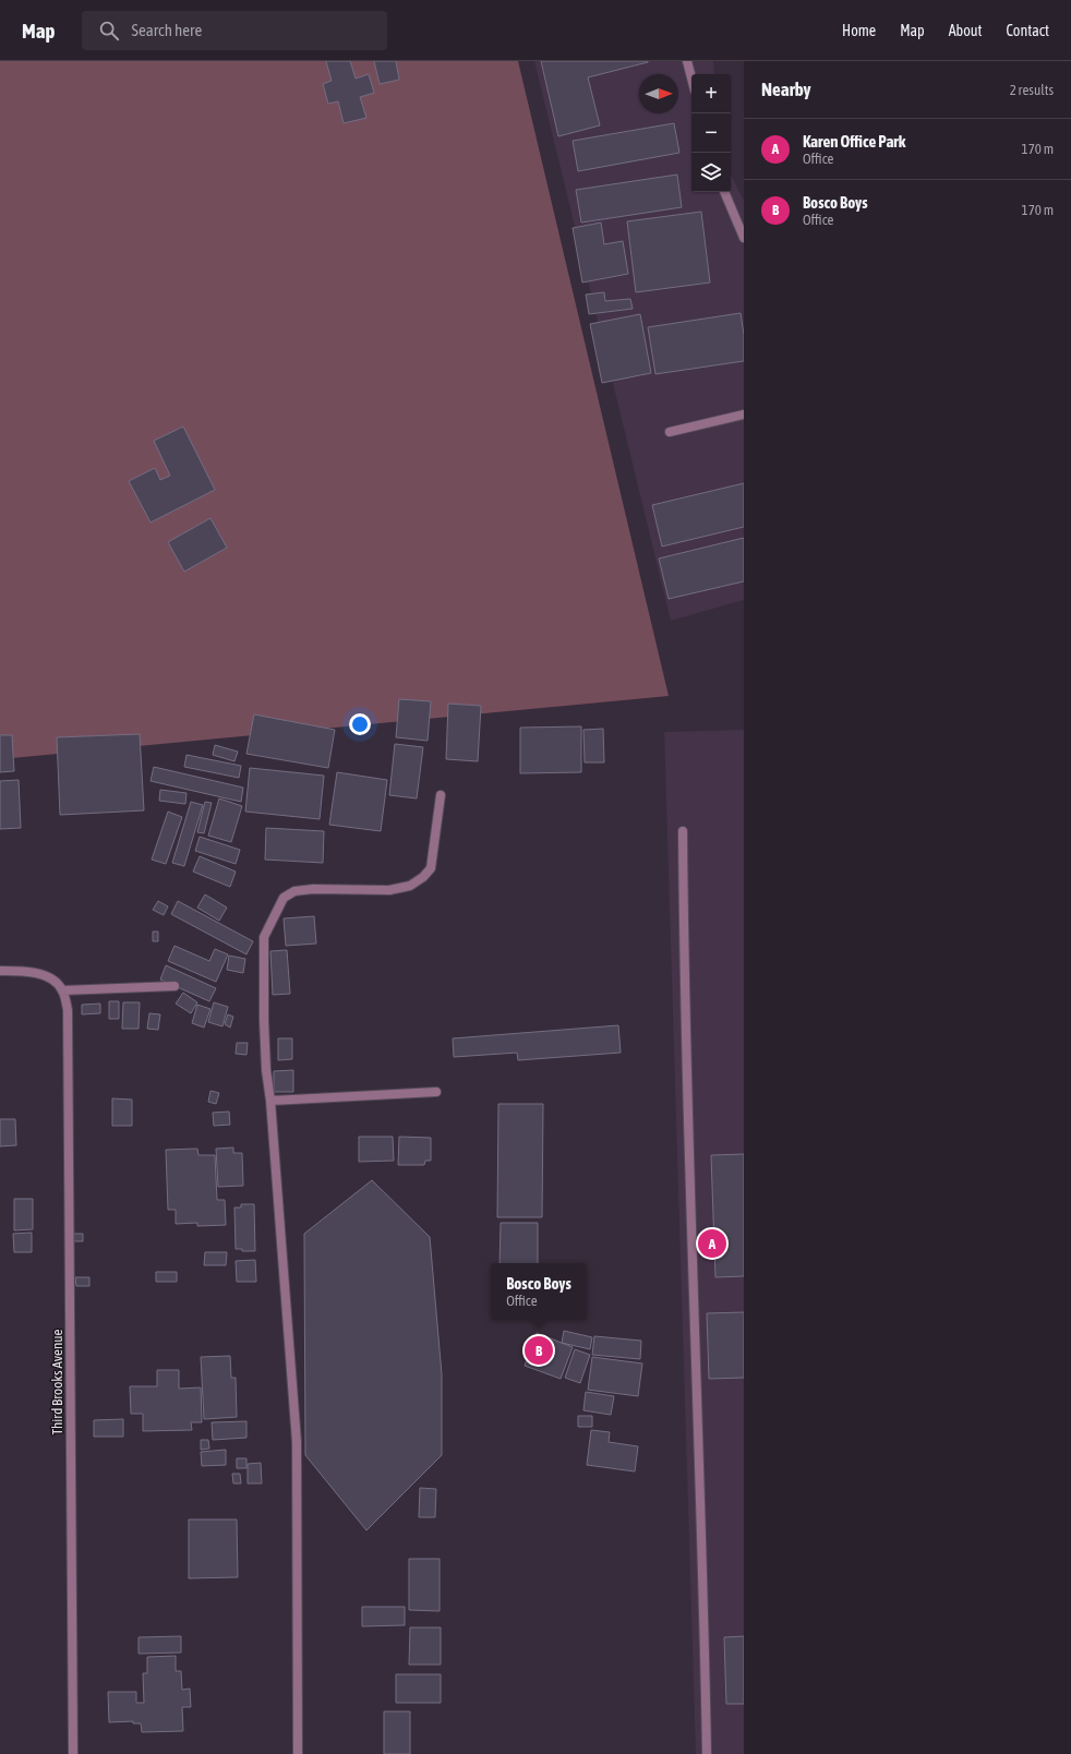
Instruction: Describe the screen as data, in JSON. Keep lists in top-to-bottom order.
{
  "streets": {
    "street": ["Third Brooks Avenue"]
  },
  "north": "right",
  "page": {
    "header": "Map",
    "search": "Search here",
    "nav": [
      "Home",
      "Map",
      "About",
      "Contact"
    ],
    "heading": ["Nearby", "2 results"],
    "map_buttons": ["+", "−"],
    "list": [
      {
        "mark": "A",
        "name": "Karen Office Park",
        "note": "Office",
        "value": "170 m"
      },
      {
        "mark": "B",
        "name": "Bosco Boys",
        "note": "Office",
        "value": "170 m"
      }
    ],
    "pins": ["A", "B"],
    "popup": ["Bosco Boys", "Office"]
  }
}
